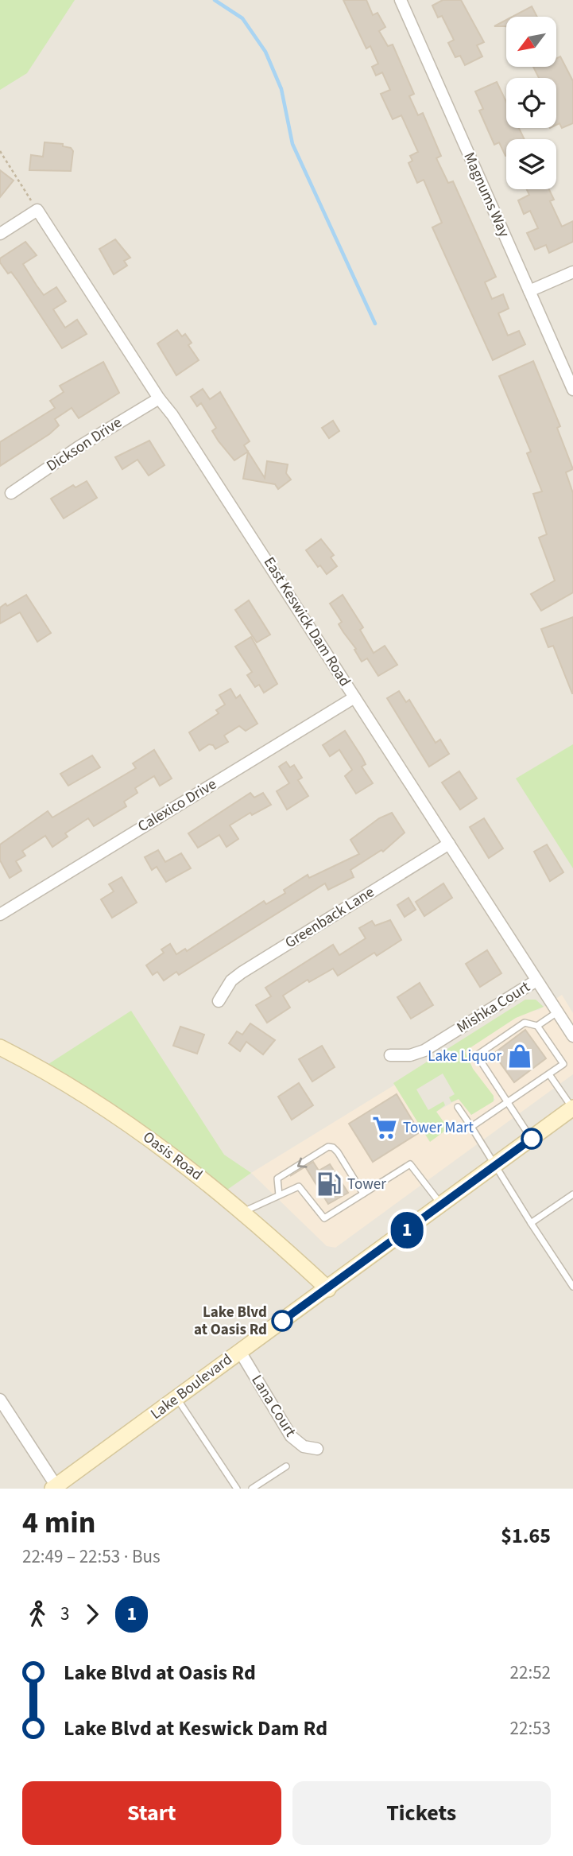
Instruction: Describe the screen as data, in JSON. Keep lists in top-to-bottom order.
{
  "streets": {
    "main road": ["Oasis Road", "Lake Boulevard"],
    "street": [
      "Magnums Way",
      "Dickson Drive",
      "East Keswick Dam Road",
      "Calexico Drive",
      "Greenback Lane",
      "Mishka Court",
      "Lana Court"
    ]
  },
  "crossings": [
    ["Dickson Drive", "East Keswick Dam Road"],
    ["East Keswick Dam Road", "Calexico Drive"],
    ["East Keswick Dam Road", "Greenback Lane"],
    ["East Keswick Dam Road", "Mishka Court"],
    ["Oasis Road", "Lake Boulevard"],
    ["Lake Boulevard", "Lana Court"]
  ],
  "places": {
    "shop": ["Lake Liquor"],
    "supermarket": ["Tower Mart"],
    "fuel station": ["Tower"],
    "other": ["Lake Blvd at Oasis Rd"]
  },
  "lines": ["bus line 1"],
  "north": "bottom left",
  "page": {
    "on_map": "1",
    "heading": ["4 min", "22:49 – 22:53 · Bus", "$1.65"],
    "legs": ["3", "1"],
    "list": [
      {
        "name": "Lake Blvd at Oasis Rd",
        "value": "22:52"
      },
      {
        "name": "Lake Blvd at Keswick Dam Rd",
        "value": "22:53"
      }
    ],
    "buttons": ["Start", "Tickets"]
  }
}
